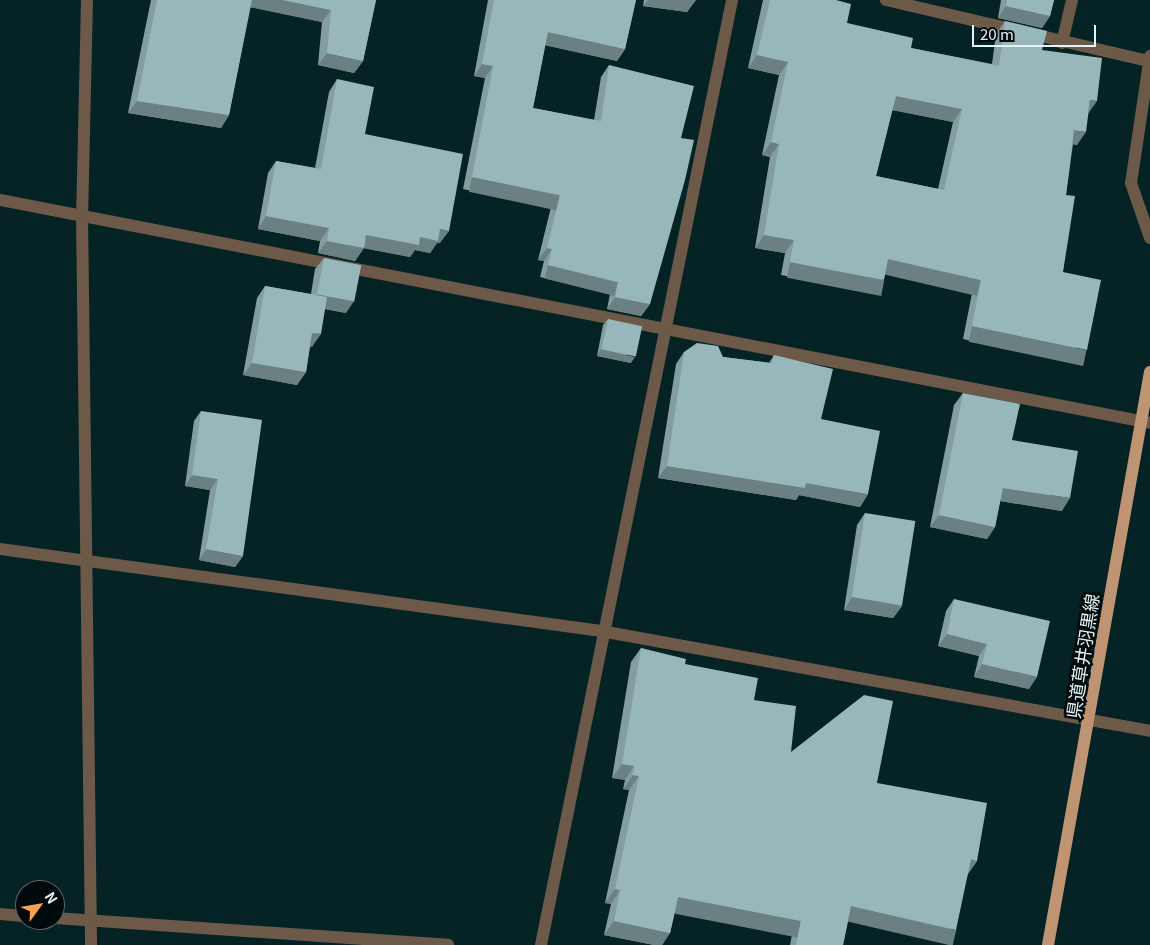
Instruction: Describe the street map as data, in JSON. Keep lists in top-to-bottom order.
{
  "streets": {
    "main road": ["県道草井羽黒線"]
  },
  "scale_bar": "20 m",
  "north": "top right"
}
